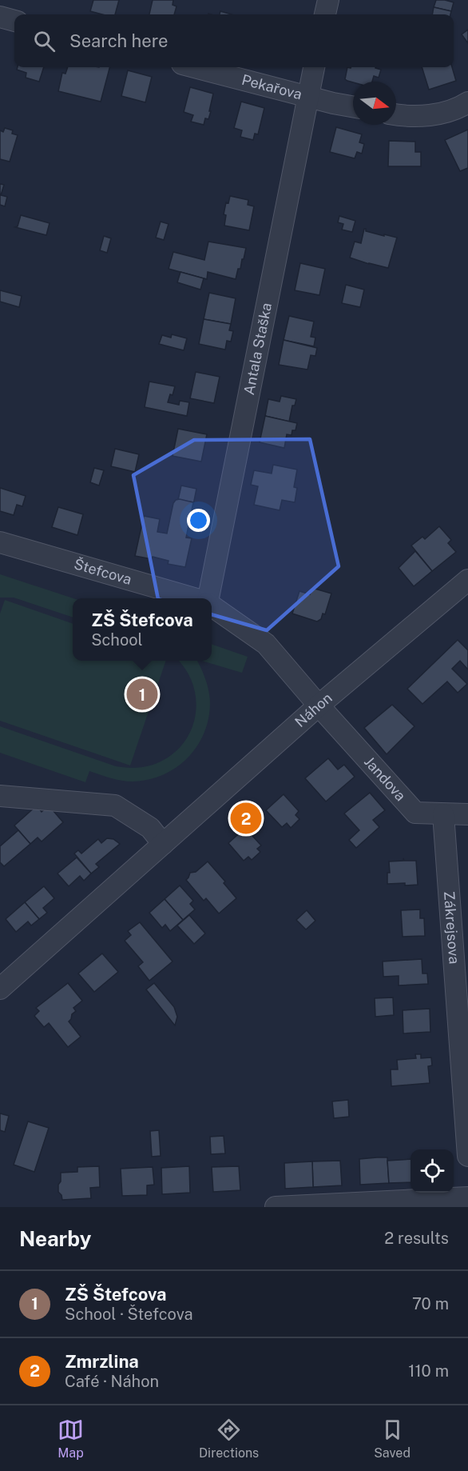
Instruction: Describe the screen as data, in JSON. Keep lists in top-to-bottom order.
{
  "streets": {
    "street": [
      "Pekařova",
      "Antala Staška",
      "Štefcova",
      "Náhon",
      "Jandova",
      "Zákrejsova"
    ]
  },
  "crossings": [
    ["Pekařova", "Antala Staška"],
    ["Štefcova", "Náhon"],
    ["Štefcova", "Jandova"],
    ["Náhon", "Jandova"],
    ["Jandova", "Zákrejsova"]
  ],
  "north": "right",
  "page": {
    "search": "Search here",
    "popup": ["ZŠ Štefcova", "School"],
    "pins": ["1", "2"],
    "heading": ["Nearby", "2 results"],
    "list": [
      {
        "mark": "1",
        "name": "ZŠ Štefcova",
        "note": "School · Štefcova",
        "value": "70 m"
      },
      {
        "mark": "2",
        "name": "Zmrzlina",
        "note": "Café · Náhon",
        "value": "110 m"
      }
    ],
    "nav": ["Map", "Directions", "Saved"]
  }
}
